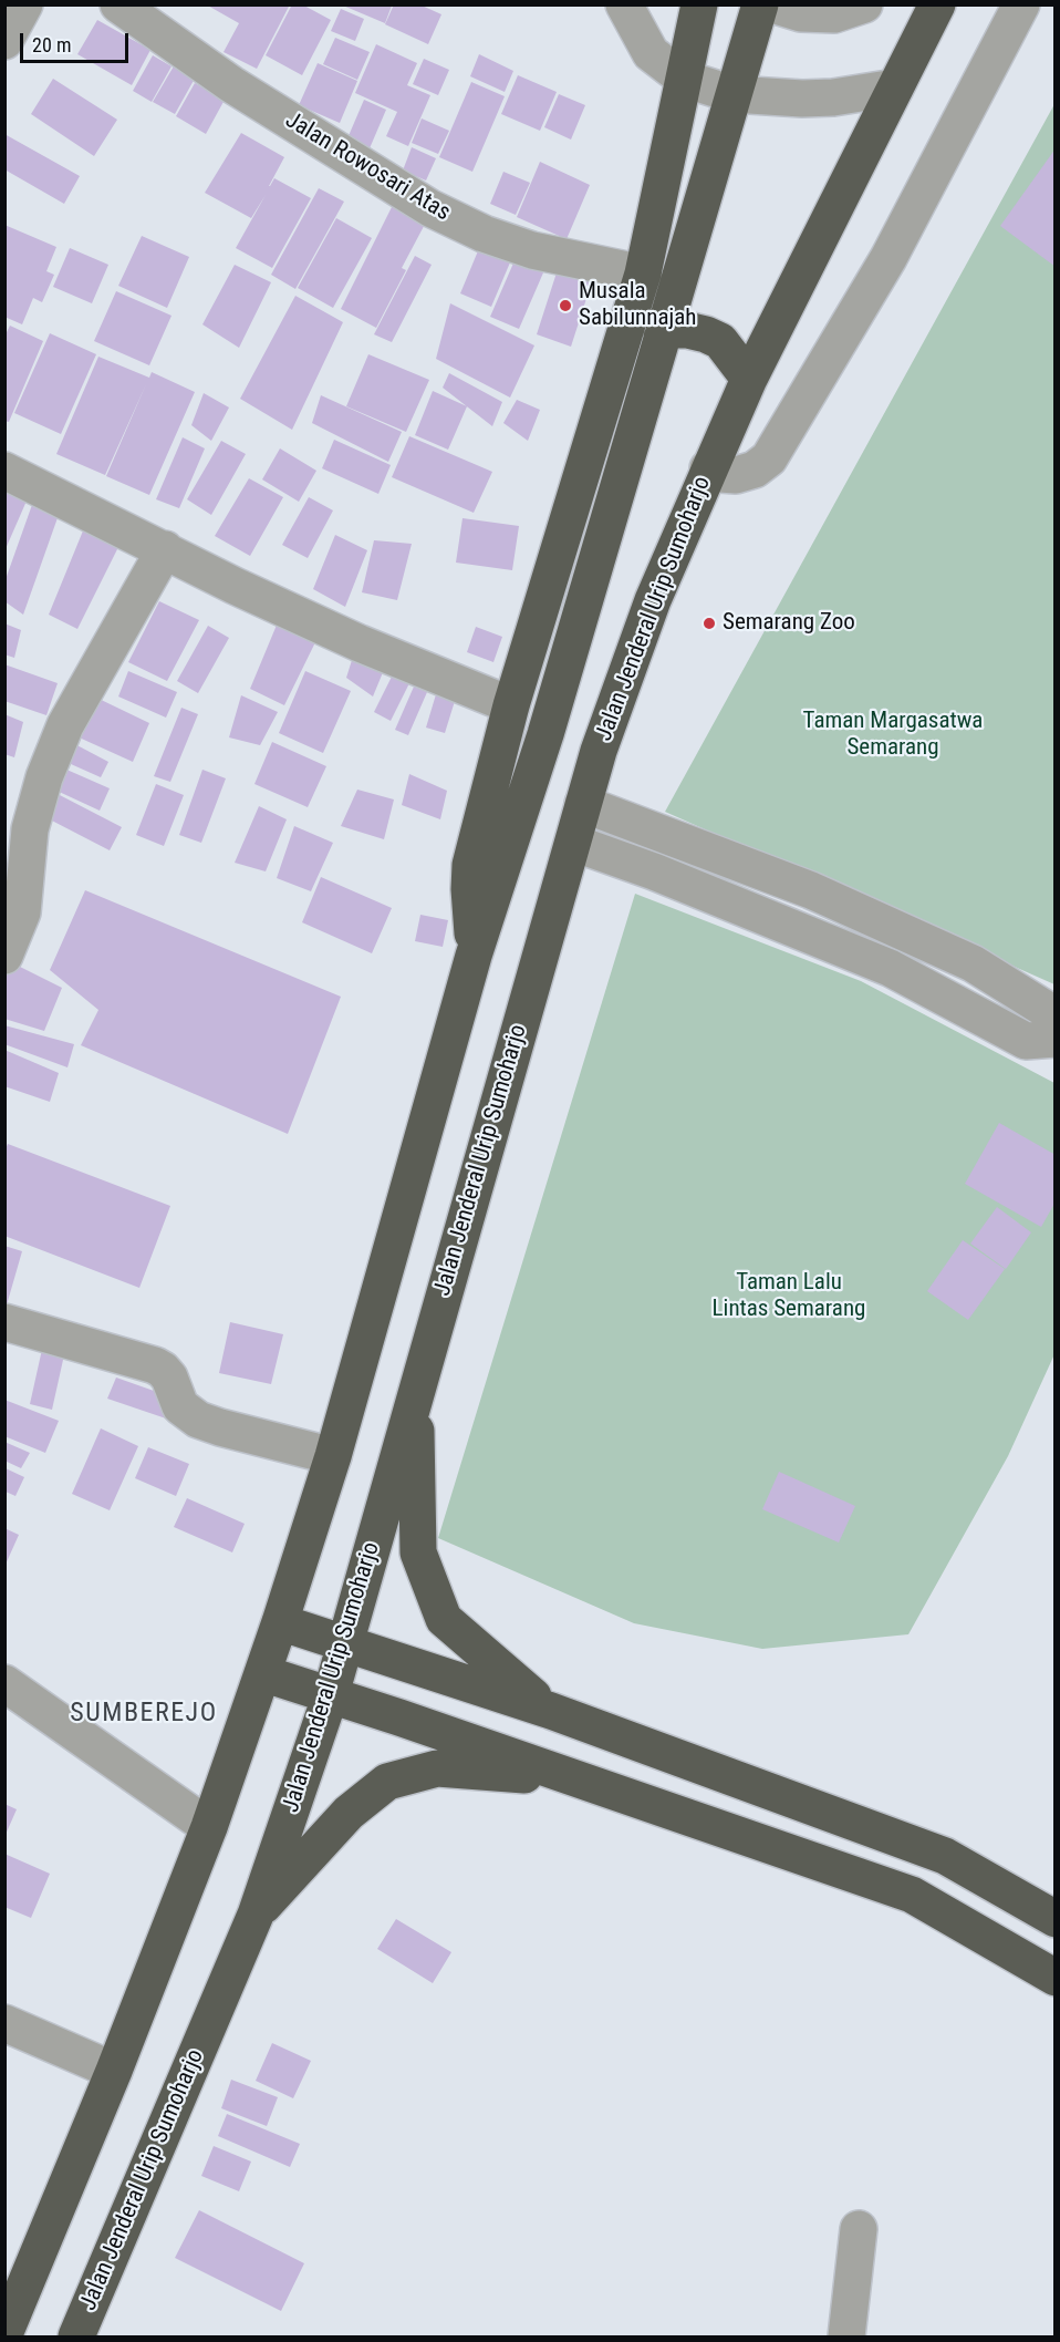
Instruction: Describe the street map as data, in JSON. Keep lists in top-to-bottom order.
{
  "streets": {
    "highway": ["Jalan Jenderal Urip Sumoharjo"],
    "street": ["Jalan Rowosari Atas"]
  },
  "districts": ["SUMBEREJO"],
  "parks": ["Taman Margasatwa Semarang", "Taman Lalu Lintas Semarang"],
  "places": ["Musala Sabilunnajah", "Semarang Zoo"],
  "scale_bar": "20 m"
}
